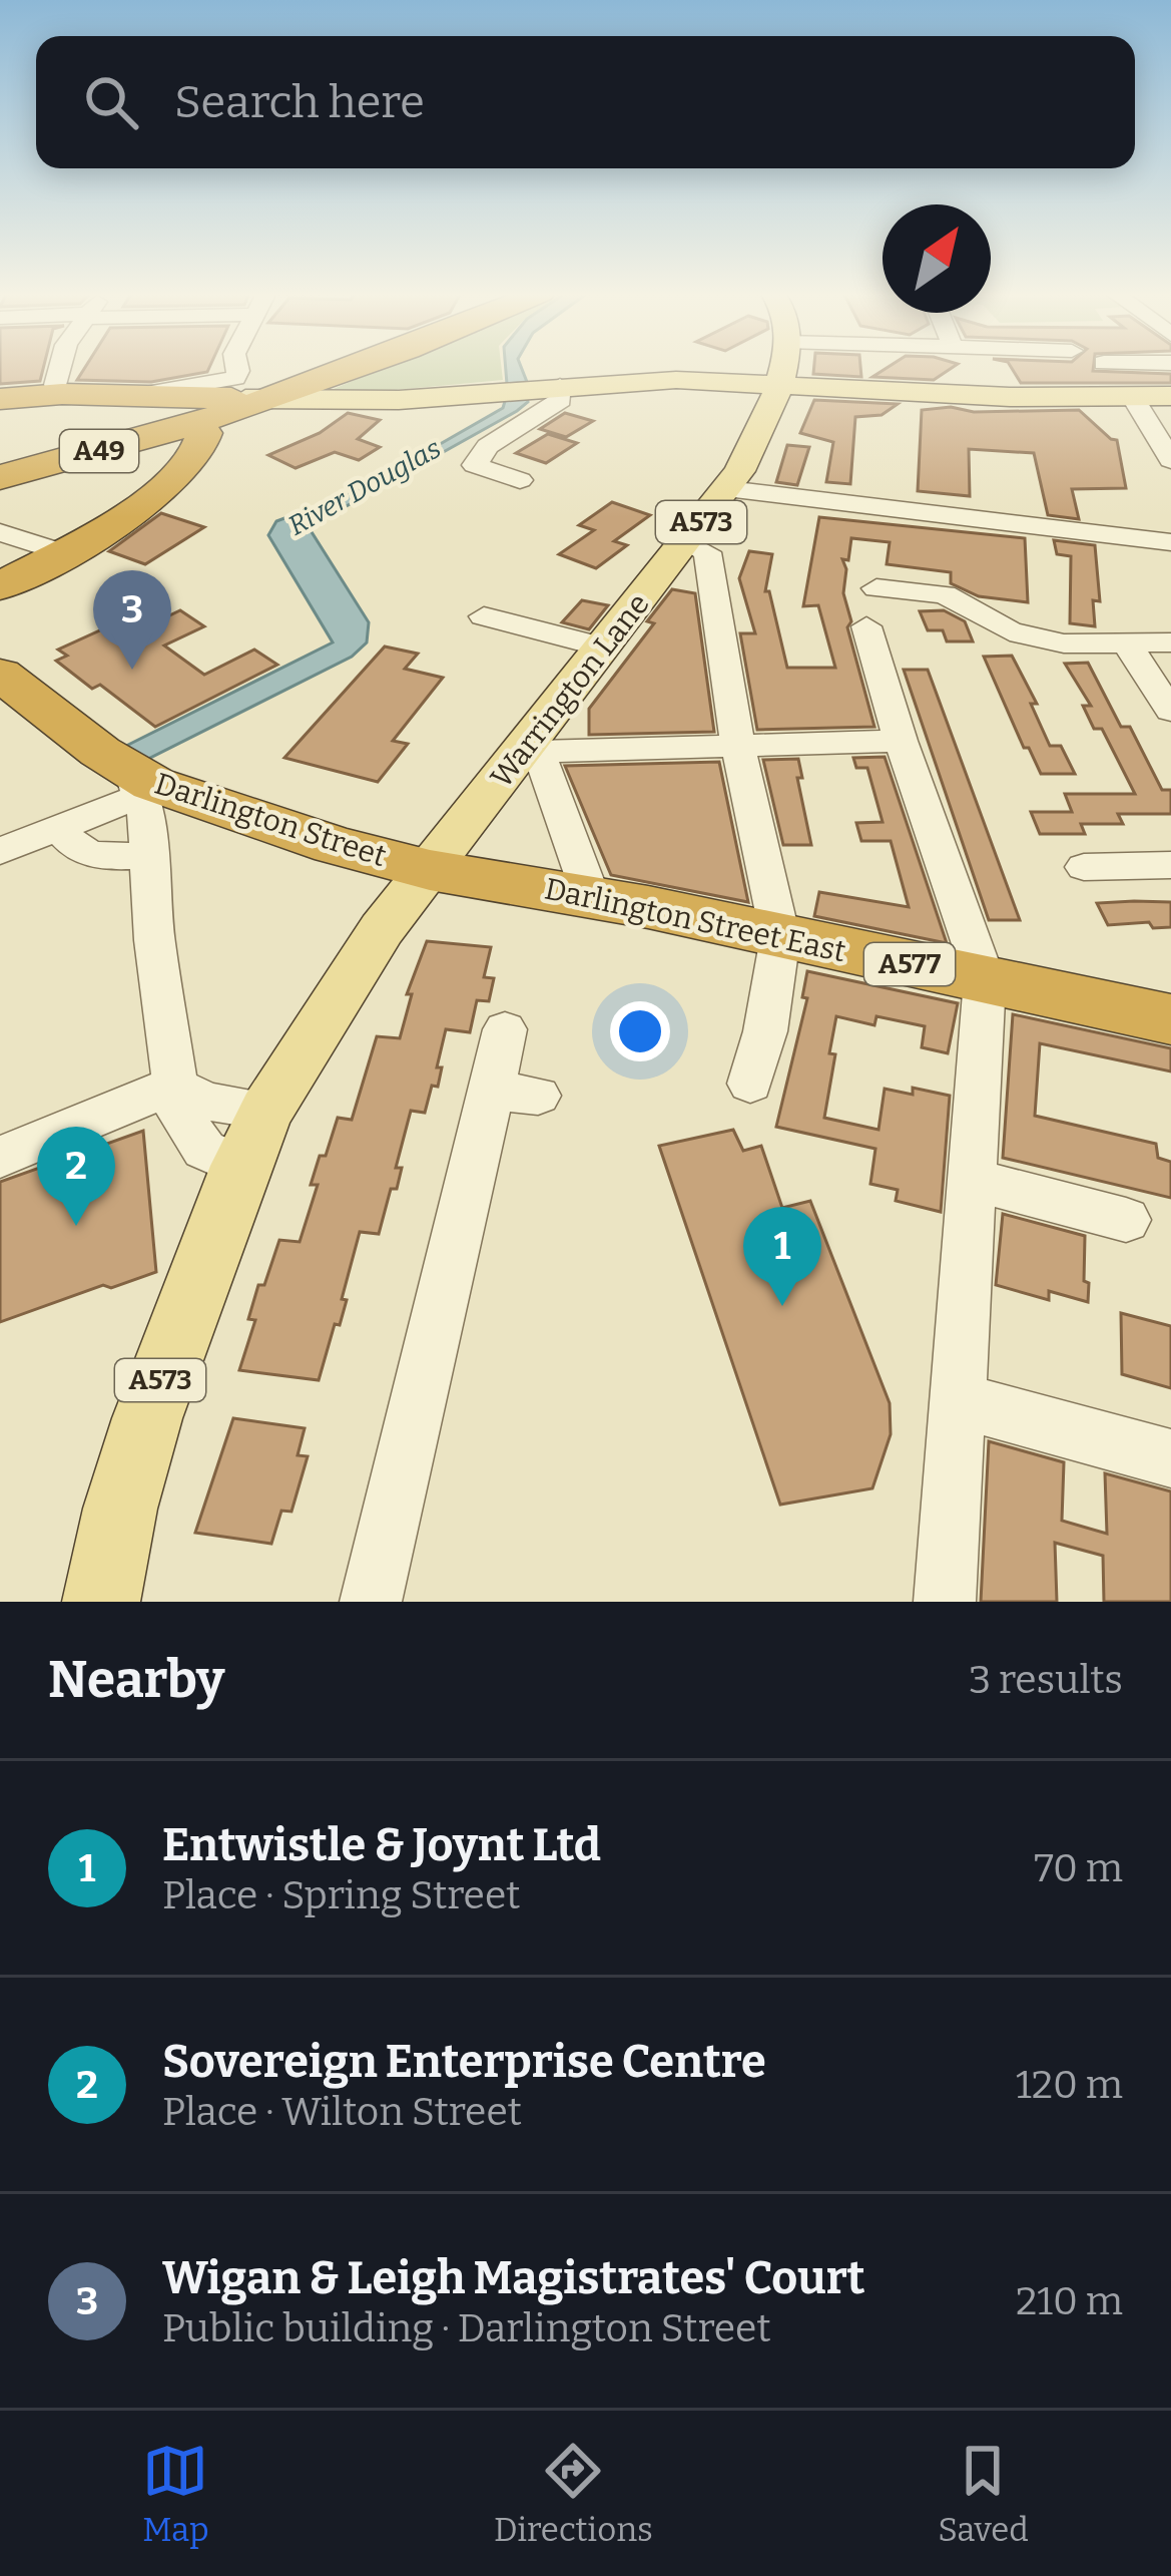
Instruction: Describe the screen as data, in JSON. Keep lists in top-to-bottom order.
{
  "streets": {
    "highway": [
      "A49",
      "Darlington Street",
      "Darlington Street East",
      "A577"
    ],
    "main road": ["A573", "Warrington Lane"]
  },
  "crossings": [
    ["A573", "Warrington Lane"],
    ["A573", "Darlington Street"],
    ["A573", "Darlington Street East"],
    ["Warrington Lane", "Darlington Street"],
    ["Warrington Lane", "Darlington Street East"],
    ["Darlington Street", "Darlington Street East"]
  ],
  "water": ["River Douglas"],
  "north": "top right",
  "page": {
    "search": "Search here",
    "pins": ["3", "2", "1"],
    "heading": ["Nearby", "3 results"],
    "list": [
      {
        "mark": "1",
        "name": "Entwistle & Joynt Ltd",
        "note": "Place · Spring Street",
        "value": "70 m"
      },
      {
        "mark": "2",
        "name": "Sovereign Enterprise Centre",
        "note": "Place · Wilton Street",
        "value": "120 m"
      },
      {
        "mark": "3",
        "name": "Wigan & Leigh Magistrates' Court",
        "note": "Public building · Darlington Street",
        "value": "210 m"
      }
    ],
    "nav": ["Map", "Directions", "Saved"]
  }
}
